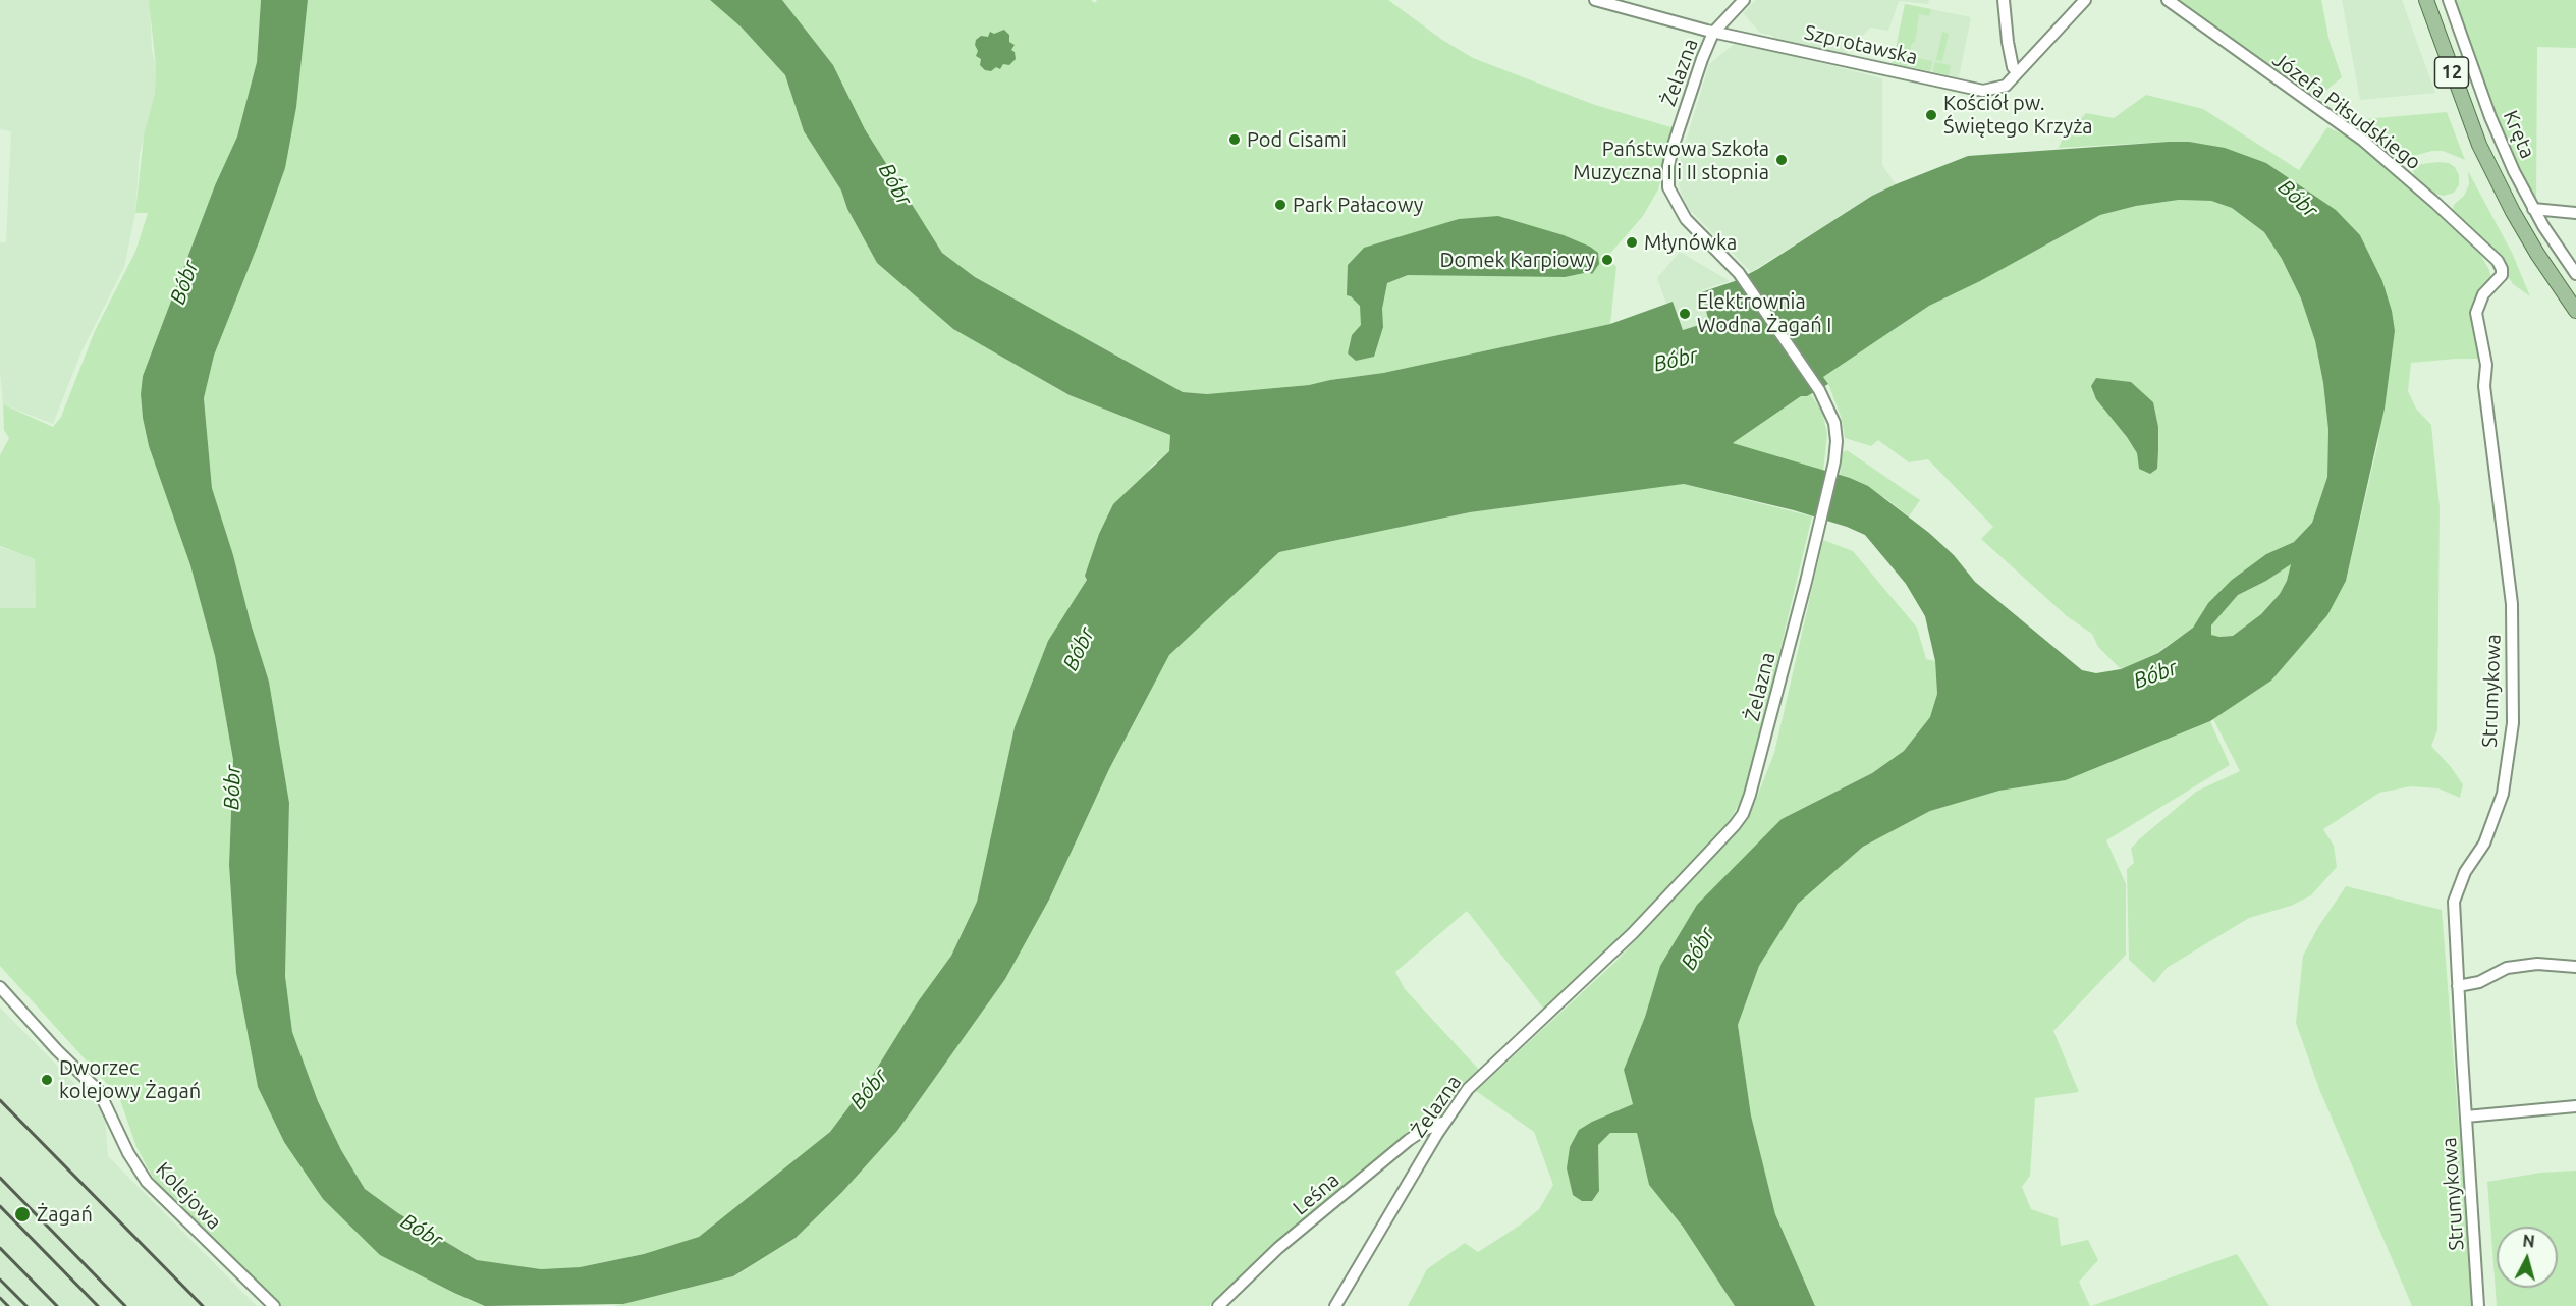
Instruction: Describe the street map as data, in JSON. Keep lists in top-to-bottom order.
{
  "streets": {
    "main road": ["12"],
    "street": [
      "Szprotawska",
      "Żelazna",
      "Józefa Piłsudskiego",
      "Kręta",
      "Strumykowa",
      "Leśna",
      "Kolejowa"
    ]
  },
  "crossings": [
    ["Szprotawska", "Żelazna"],
    ["Żelazna", "Leśna"],
    ["Józefa Piłsudskiego", "Strumykowa"]
  ],
  "water": ["Bóbr"],
  "places": [
    "Kościół pw. Świętego Krzyża",
    "Pod Cisami",
    "Państwowa Szkoła Muzyczna I i II stopnia",
    "Park Pałacowy",
    "Młynówka",
    "Domek Karpiowy",
    "Elektrownia Wodna Żagań I",
    "Dworzec kolejowy Żagań",
    "Żagań"
  ],
  "north": "top"
}
